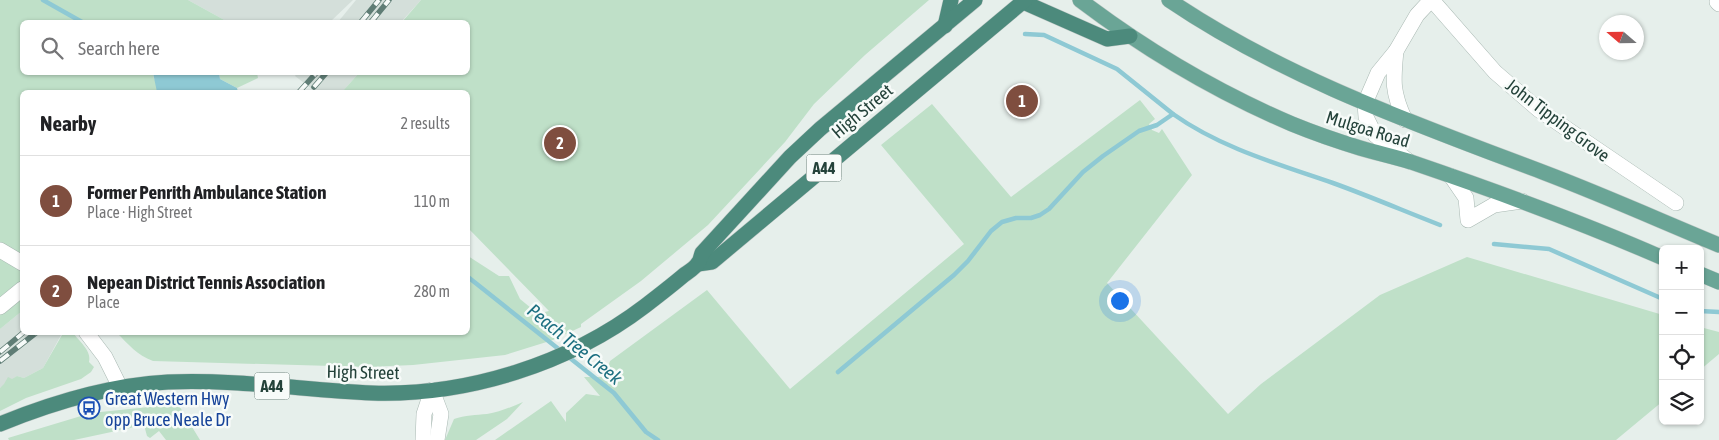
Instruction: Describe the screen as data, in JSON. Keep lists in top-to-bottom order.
{
  "streets": {
    "highway": ["High Street", "A44"],
    "main road": ["Mulgoa Road"],
    "street": ["John Tipping Grove"]
  },
  "water": ["Peach Tree Creek"],
  "places": {
    "bus stop": ["Great Western Hwy opp Bruce Neale Dr"]
  },
  "north": "left",
  "page": {
    "search": "Search here",
    "pins": ["1", "2"],
    "heading": ["Nearby", "2 results"],
    "list": [
      {
        "mark": "1",
        "name": "Former Penrith Ambulance Station",
        "note": "Place · High Street",
        "value": "110 m"
      },
      {
        "mark": "2",
        "name": "Nepean District Tennis Association",
        "note": "Place",
        "value": "280 m"
      }
    ],
    "map_buttons": ["+", "−"]
  }
}
